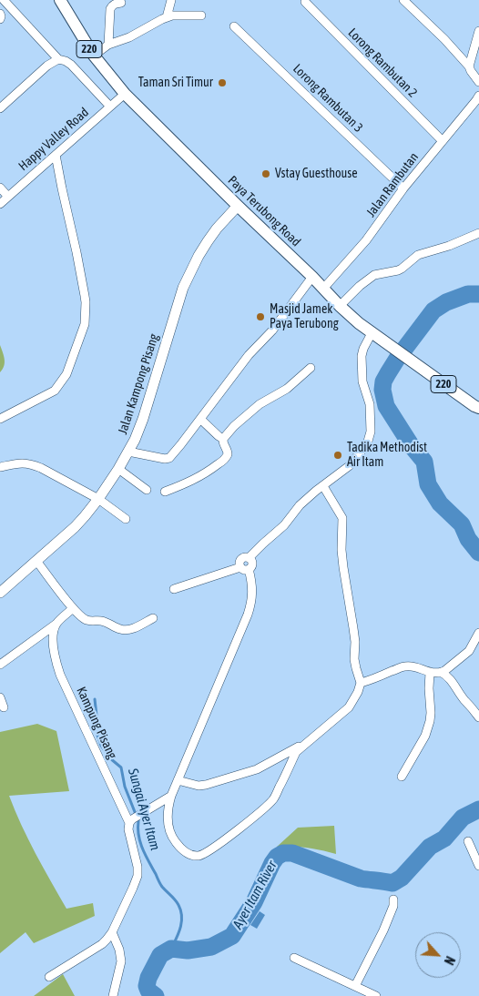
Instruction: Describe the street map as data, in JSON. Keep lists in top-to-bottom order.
{
  "streets": {
    "main road": ["220", "Paya Terubong Road", "Jalan Kampong Pisang"],
    "street": [
      "Lorong Rambutan 2",
      "Lorong Rambutan 3",
      "Happy Valley Road",
      "Jalan Rambutan",
      "Kampung Pisang"
    ]
  },
  "crossings": [
    ["Lorong Rambutan 2", "Jalan Rambutan"],
    ["Lorong Rambutan 3", "Jalan Rambutan"],
    ["Happy Valley Road", "Paya Terubong Road"],
    ["Jalan Rambutan", "Paya Terubong Road"],
    ["Paya Terubong Road", "Jalan Kampong Pisang"]
  ],
  "water": ["Sungai Ayer Itam", "Ayer Itam River"],
  "places": [
    "Taman Sri Timur",
    "Vstay Guesthouse",
    "Masjid Jamek Paya Terubong",
    "Tadika Methodist Air Itam"
  ],
  "north": "bottom right"
}
